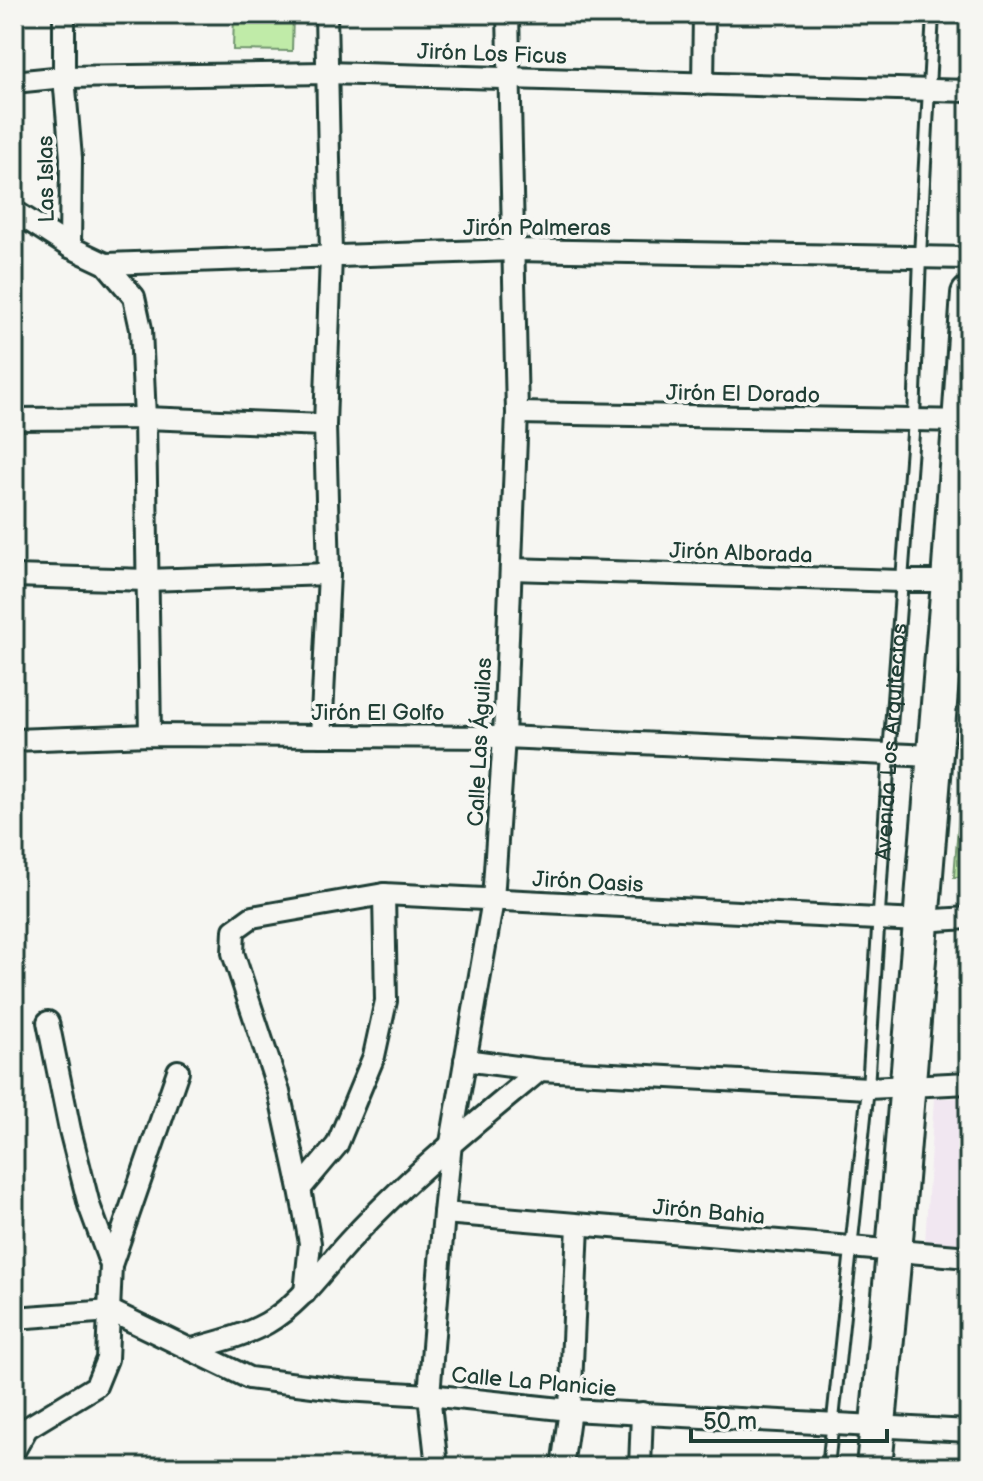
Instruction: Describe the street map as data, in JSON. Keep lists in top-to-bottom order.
{
  "streets": {
    "main road": ["Avenida Los Arquitectos"],
    "street": [
      "Jirón Los Ficus",
      "Las Islas",
      "Jirón Palmeras",
      "Jirón El Dorado",
      "Jirón Alborada",
      "Jirón El Golfo",
      "Calle Las Águilas",
      "Jirón Oasis",
      "Jirón Bahia",
      "Calle La Planicie"
    ]
  },
  "crossings": [
    ["Jirón Los Ficus", "Las Islas"],
    ["Jirón Los Ficus", "Avenida Los Arquitectos"],
    ["Jirón Los Ficus", "Calle Las Águilas"],
    ["Jirón Palmeras", "Avenida Los Arquitectos"],
    ["Jirón Palmeras", "Calle Las Águilas"],
    ["Jirón El Dorado", "Avenida Los Arquitectos"],
    ["Jirón El Dorado", "Calle Las Águilas"],
    ["Jirón Alborada", "Avenida Los Arquitectos"],
    ["Jirón Alborada", "Calle Las Águilas"],
    ["Jirón El Golfo", "Avenida Los Arquitectos"],
    ["Jirón El Golfo", "Calle Las Águilas"],
    ["Avenida Los Arquitectos", "Jirón Oasis"],
    ["Avenida Los Arquitectos", "Jirón Bahia"],
    ["Avenida Los Arquitectos", "Calle La Planicie"],
    ["Calle Las Águilas", "Jirón Oasis"],
    ["Calle Las Águilas", "Jirón Bahia"],
    ["Calle Las Águilas", "Calle La Planicie"]
  ],
  "scale_bar": "50 m"
}
